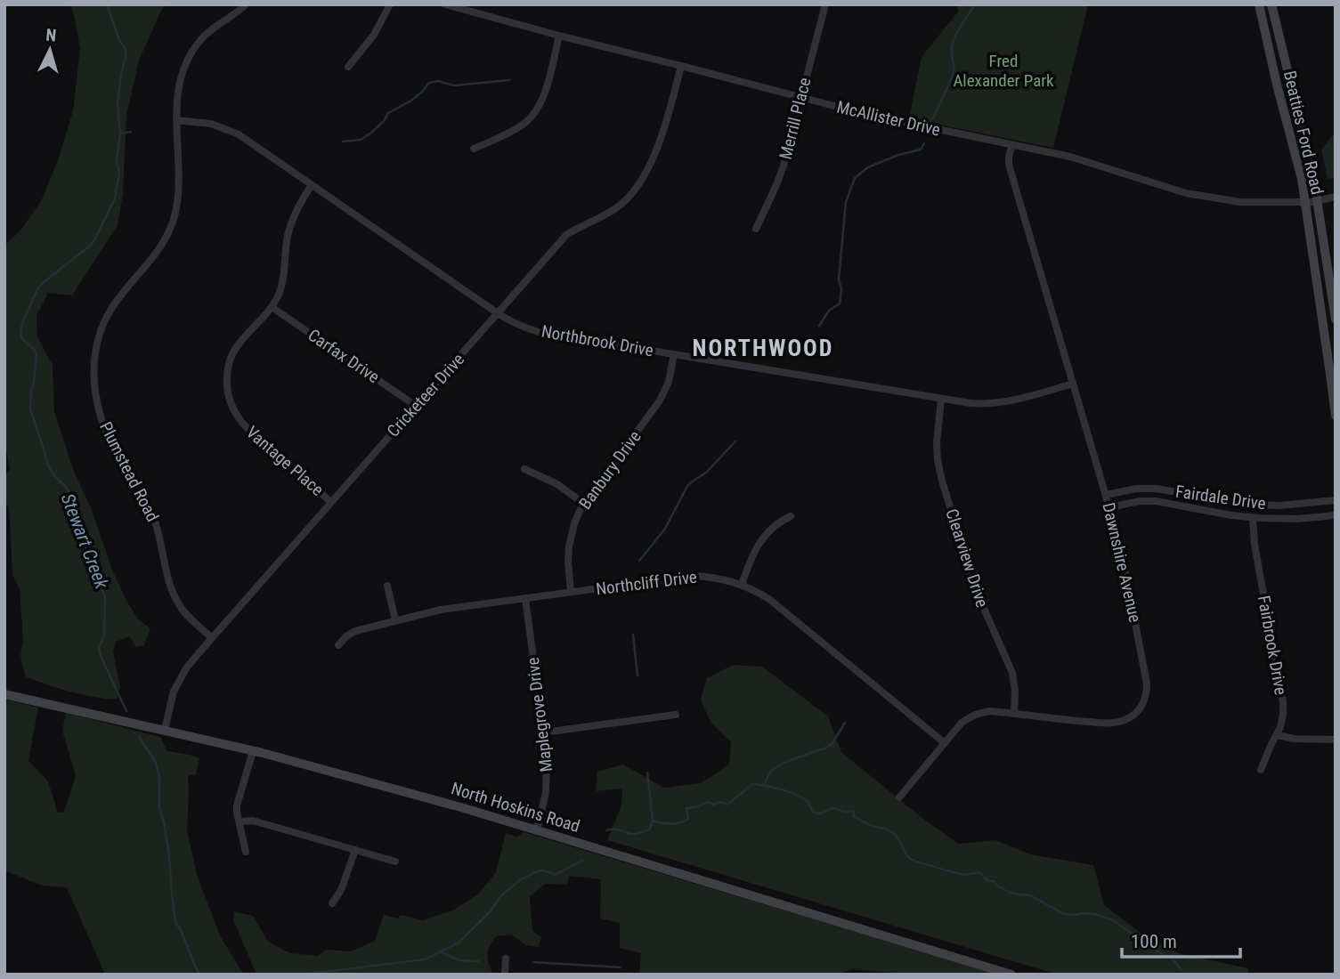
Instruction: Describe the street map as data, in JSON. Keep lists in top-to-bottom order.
{
  "streets": {
    "street": [
      "Merrill Place",
      "McAllister Drive",
      "Beatties Ford Road",
      "Northbrook Drive",
      "Carfax Drive",
      "Cricketeer Drive",
      "Vantage Place",
      "Banbury Drive",
      "Plumstead Road",
      "Fairdale Drive",
      "Clearview Drive",
      "Dawnshire Avenue",
      "Northcliff Drive",
      "Fairbrook Drive",
      "Maplegrove Drive",
      "North Hoskins Road"
    ]
  },
  "crossings": [
    ["Merrill Place", "McAllister Drive"],
    ["McAllister Drive", "Beatties Ford Road"],
    ["McAllister Drive", "Cricketeer Drive"],
    ["McAllister Drive", "Dawnshire Avenue"],
    ["Northbrook Drive", "Cricketeer Drive"],
    ["Northbrook Drive", "Vantage Place"],
    ["Northbrook Drive", "Banbury Drive"],
    ["Northbrook Drive", "Plumstead Road"],
    ["Northbrook Drive", "Clearview Drive"],
    ["Northbrook Drive", "Dawnshire Avenue"],
    ["Carfax Drive", "Cricketeer Drive"],
    ["Carfax Drive", "Vantage Place"],
    ["Cricketeer Drive", "Vantage Place"],
    ["Cricketeer Drive", "Plumstead Road"],
    ["Cricketeer Drive", "North Hoskins Road"],
    ["Banbury Drive", "Northcliff Drive"],
    ["Fairdale Drive", "Dawnshire Avenue"],
    ["Fairdale Drive", "Fairbrook Drive"],
    ["Clearview Drive", "Dawnshire Avenue"],
    ["Dawnshire Avenue", "Northcliff Drive"],
    ["Northcliff Drive", "Maplegrove Drive"],
    ["Maplegrove Drive", "North Hoskins Road"]
  ],
  "districts": ["NORTHWOOD"],
  "water": ["Stewart Creek"],
  "parks": ["Fred Alexander Park"],
  "scale_bar": "100 m",
  "north": "top"
}
